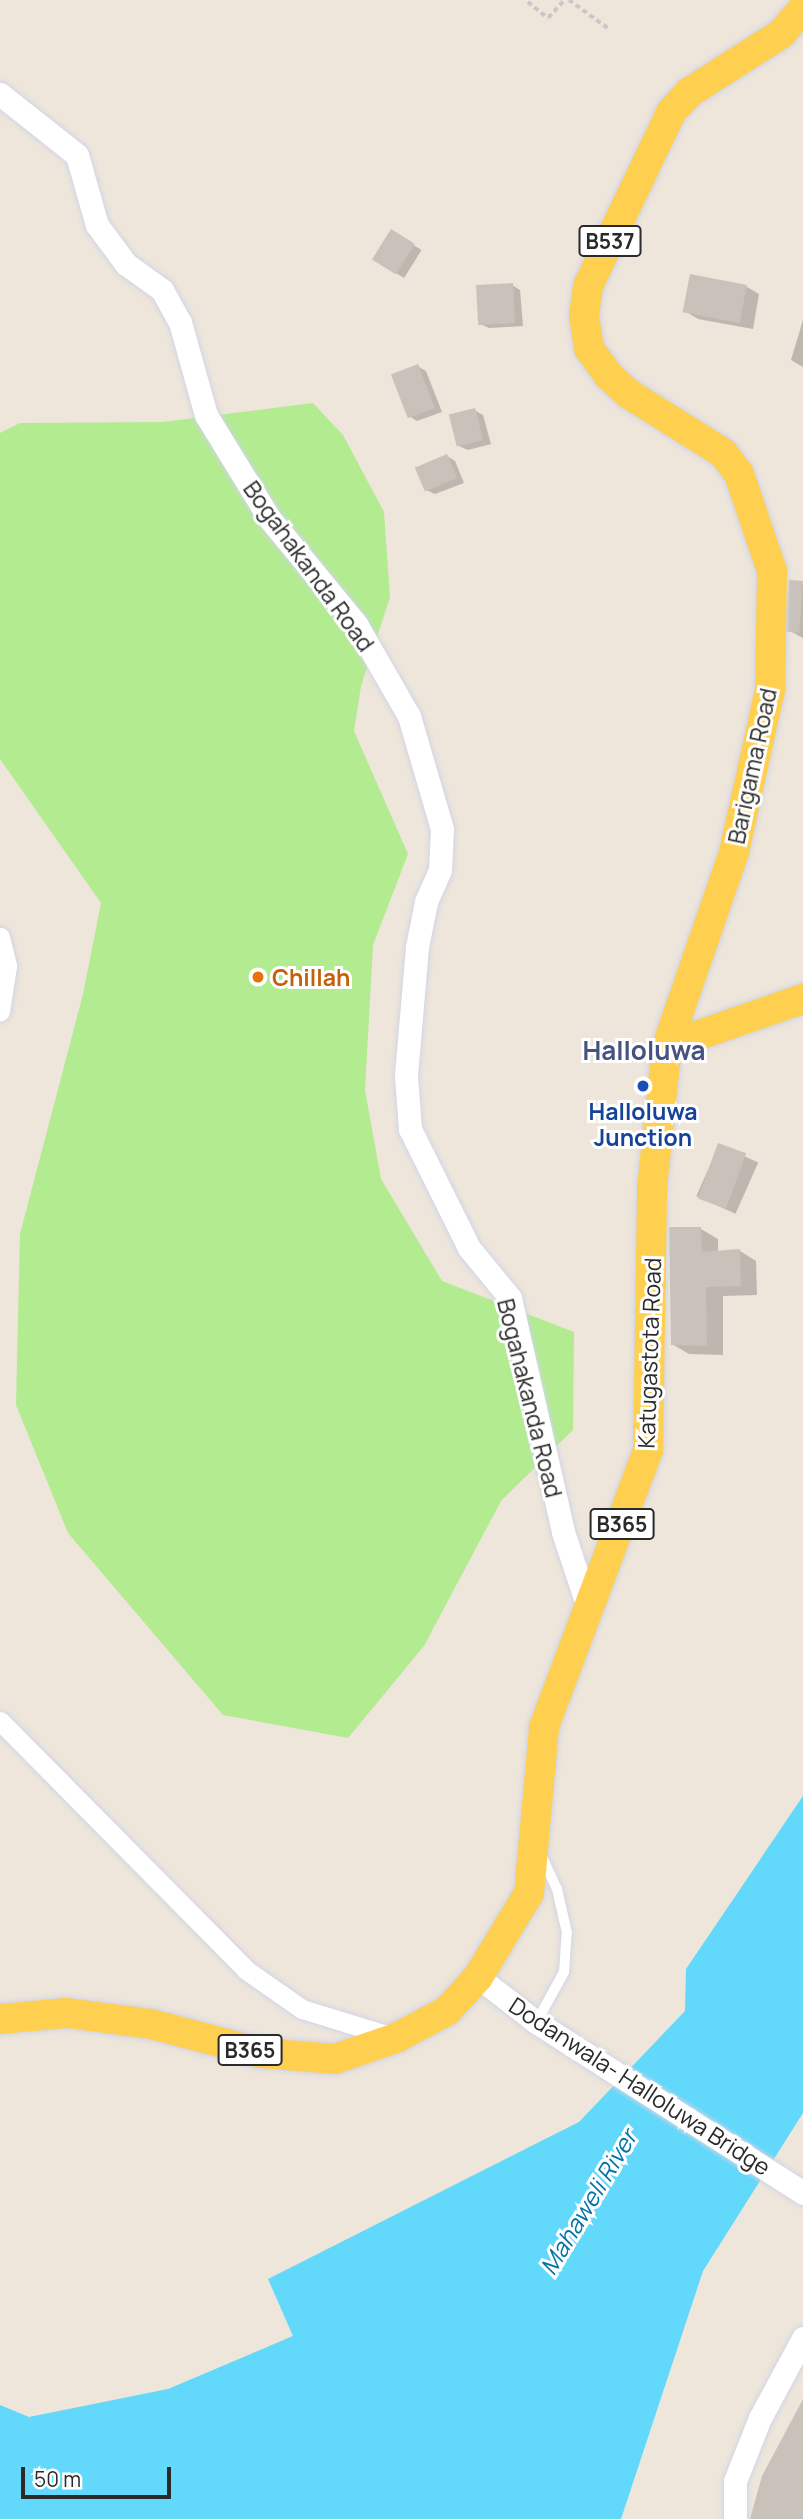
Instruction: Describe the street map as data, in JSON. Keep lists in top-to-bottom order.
{
  "streets": {
    "main road": [
      "B537",
      "Barigama Road",
      "Katugastota Road",
      "B365"
    ],
    "street": ["Bogahakanda Road", "Dodanwala- Halloluwa Bridge"]
  },
  "crossings": [
    ["Bogahakanda Road", "Katugastota Road"],
    ["Barigama Road", "Katugastota Road"],
    ["Katugastota Road", "Dodanwala- Halloluwa Bridge"]
  ],
  "districts": ["Halloluwa"],
  "water": ["Mahaweli River"],
  "places": ["Chillah", "Halloluwa Junction"],
  "scale_bar": "50 m"
}
